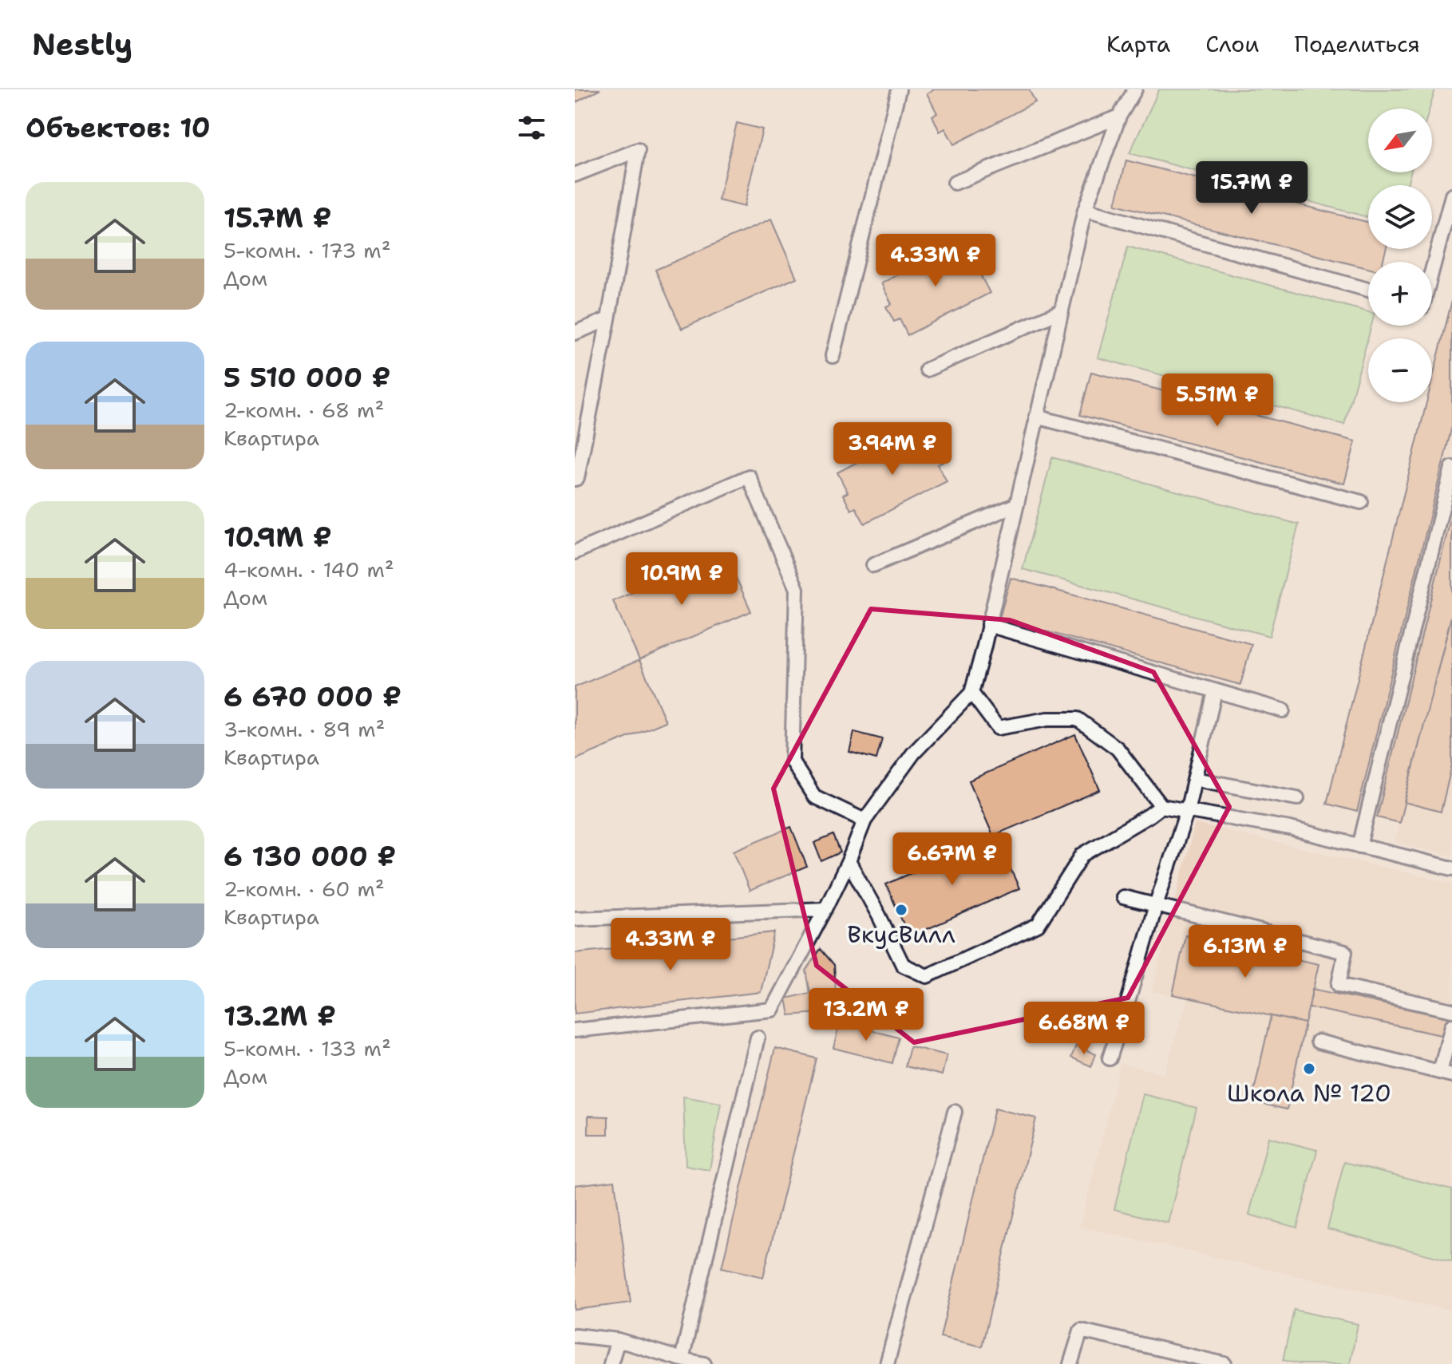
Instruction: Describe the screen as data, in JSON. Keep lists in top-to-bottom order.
{
  "places": ["ВкусВилл", "Школа № 120"],
  "north": "bottom left",
  "page": {
    "header": "Nestly",
    "nav": ["Карта", "Слои", "Поделиться"],
    "heading": "Объектов: 10",
    "map_buttons": ["+", "−"],
    "price": [
      "15.7M ₽",
      "4.33M ₽",
      "5.51M ₽",
      "3.94M ₽",
      "10.9M ₽",
      "6.67M ₽",
      "4.33M ₽",
      "6.13M ₽",
      "13.2M ₽",
      "6.68M ₽"
    ],
    "list": [
      {
        "name": "15.7M ₽",
        "note": "5-комн. · 173 m² · Дом"
      },
      {
        "name": "5 510 000 ₽",
        "note": "2-комн. · 68 m² · Квартира"
      },
      {
        "name": "10.9M ₽",
        "note": "4-комн. · 140 m² · Дом"
      },
      {
        "name": "6 670 000 ₽",
        "note": "3-комн. · 89 m² · Квартира"
      },
      {
        "name": "6 130 000 ₽",
        "note": "2-комн. · 60 m² · Квартира"
      },
      {
        "name": "13.2M ₽",
        "note": "5-комн. · 133 m² · Дом"
      }
    ]
  }
}
